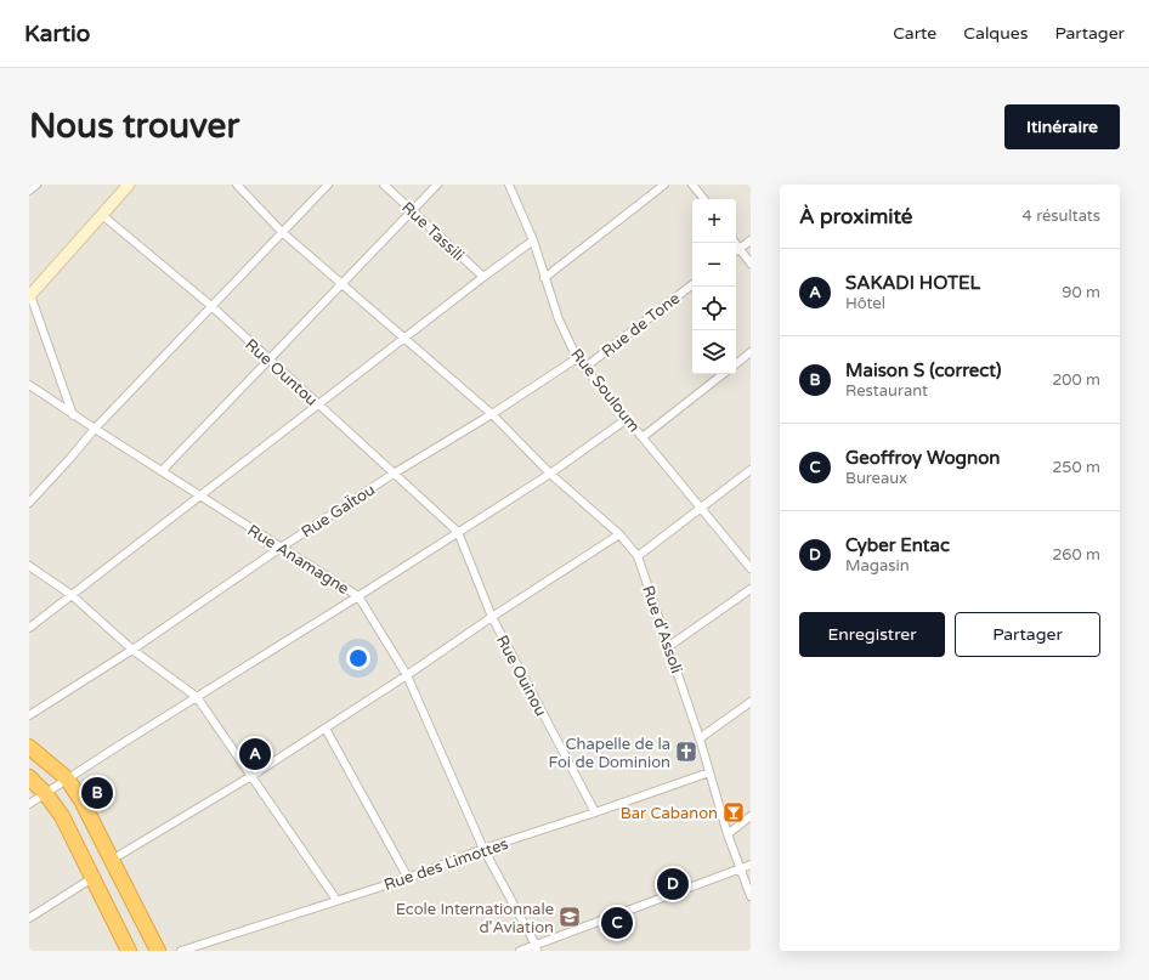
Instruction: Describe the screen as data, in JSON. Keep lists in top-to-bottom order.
{
  "streets": {
    "street": [
      "Rue Tassili",
      "Rue de Tone",
      "Rue Ountou",
      "Rue Souloum",
      "Rue GaÏtou",
      "Rue Anamagne",
      "Rue d'Assoli",
      "Rue Ouinou",
      "Rue des Limottes"
    ]
  },
  "crossings": [
    ["Rue de Tone", "Rue Souloum"],
    ["Rue Ountou", "Rue GaÏtou"],
    ["Rue Ountou", "Rue Ouinou"],
    ["Rue Souloum", "Rue GaÏtou"],
    ["Rue GaÏtou", "Rue Anamagne"],
    ["Rue GaÏtou", "Rue d'Assoli"],
    ["Rue Anamagne", "Rue des Limottes"],
    ["Rue d'Assoli", "Rue des Limottes"],
    ["Rue Ouinou", "Rue des Limottes"]
  ],
  "places": {
    "church": ["Chapelle de la Foi de Dominion"],
    "bar": ["Bar Cabanon"],
    "school or university": ["Ecole Internationnale d'Aviation"]
  },
  "page": {
    "header": "Kartio",
    "nav": ["Carte", "Calques", "Partager"],
    "buttons": [
      "Itinéraire",
      ["Enregistrer", "Partager"]
    ],
    "title": "Nous trouver",
    "heading": ["À proximité", "4 résultats"],
    "map_buttons": ["+", "−"],
    "list": [
      {
        "mark": "A",
        "name": "SAKADI HOTEL",
        "note": "Hôtel",
        "value": "90 m"
      },
      {
        "mark": "B",
        "name": "Maison S (correct)",
        "note": "Restaurant",
        "value": "200 m"
      },
      {
        "mark": "C",
        "name": "Geoffroy Wognon",
        "note": "Bureaux",
        "value": "250 m"
      },
      {
        "mark": "D",
        "name": "Cyber Entac",
        "note": "Magasin",
        "value": "260 m"
      }
    ],
    "pins": [
      "A",
      "B",
      "D",
      "C"
    ]
  }
}
